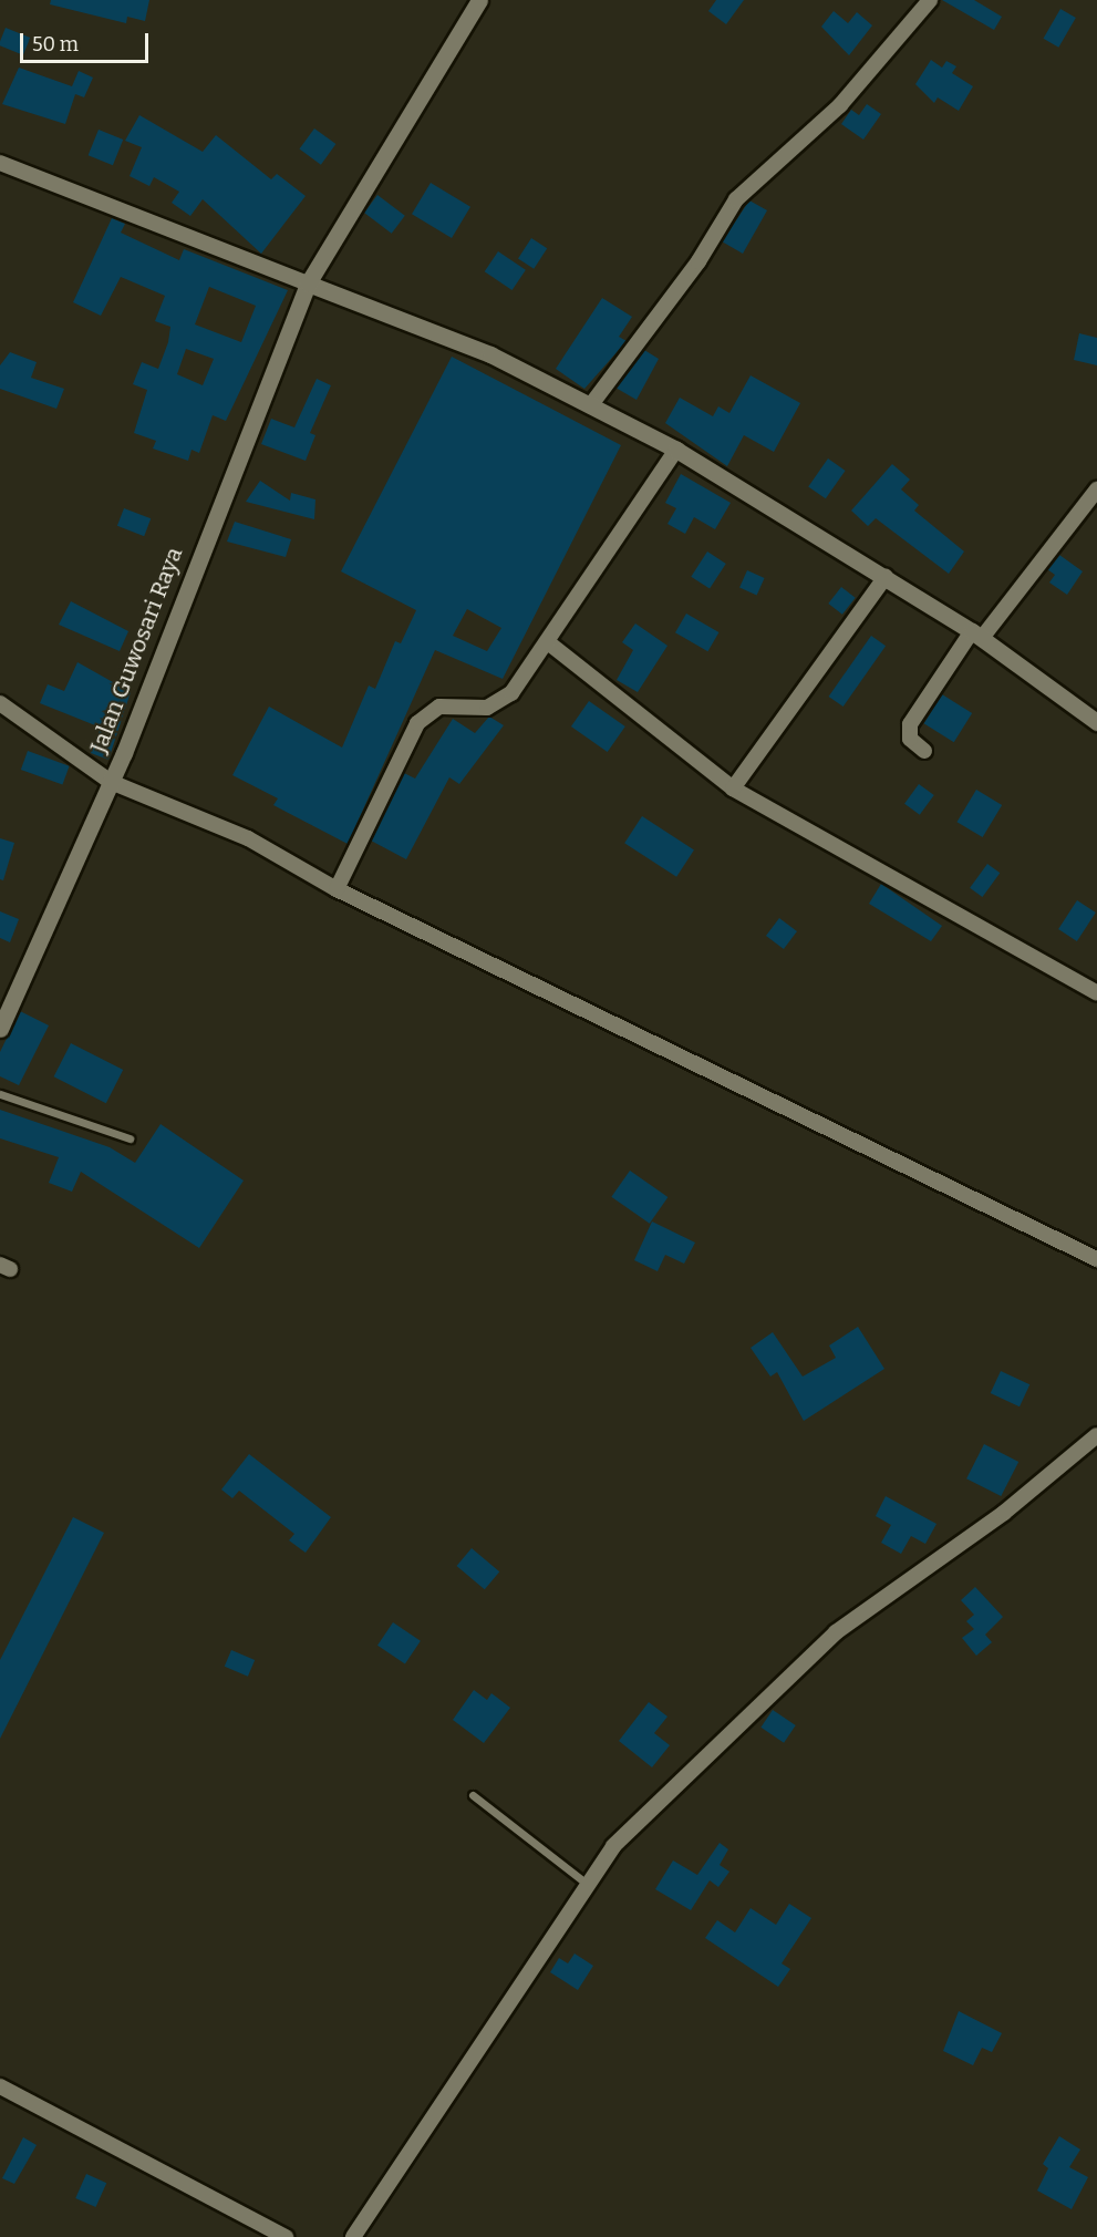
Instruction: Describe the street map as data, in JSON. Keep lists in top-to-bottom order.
{
  "streets": {
    "street": ["Jalan Guwosari Raya"]
  },
  "scale_bar": "50 m"
}
